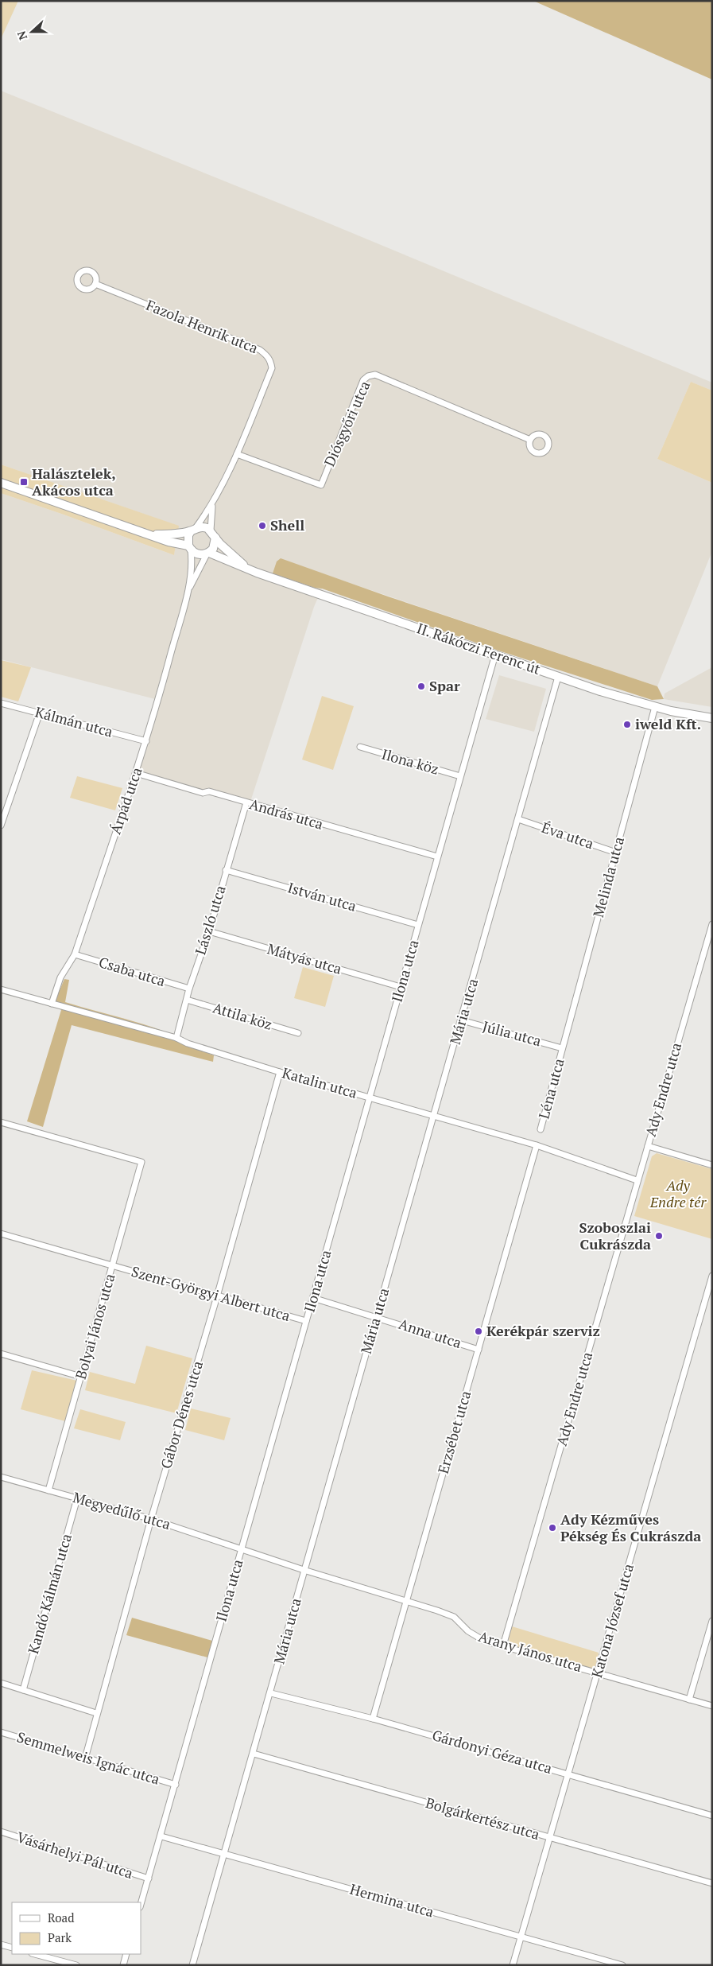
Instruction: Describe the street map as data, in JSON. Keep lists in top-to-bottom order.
{
  "streets": {
    "main road": ["II. Rákóczi Ferenc út"],
    "street": [
      "Fazola Henrik utca",
      "Diósgyőri utca",
      "Kálmán utca",
      "Ilona köz",
      "Árpád utca",
      "András utca",
      "Éva utca",
      "Melinda utca",
      "István utca",
      "László utca",
      "Mátyás utca",
      "Ilona utca",
      "Csaba utca",
      "Mária utca",
      "Attila köz",
      "Júlia utca",
      "Katalin utca",
      "Léna utca",
      "Ady Endre utca",
      "Szent-Györgyi Albert utca",
      "Bolyai János utca",
      "Anna utca",
      "Gábor Dénes utca",
      "Erzsébet utca",
      "Megyedűlő utca",
      "Kandó Kálmán utca",
      "Katona József utca",
      "Arany János utca",
      "Gárdonyi Géza utca",
      "Semmelweis Ignác utca",
      "Bolgárkertész utca",
      "Vásárhelyi Pál utca",
      "Hermina utca"
    ]
  },
  "crossings": [
    ["Fazola Henrik utca", "Diósgyőri utca"],
    ["II. Rákóczi Ferenc út", "Árpád utca"],
    ["II. Rákóczi Ferenc út", "Melinda utca"],
    ["II. Rákóczi Ferenc út", "Ilona utca"],
    ["II. Rákóczi Ferenc út", "Mária utca"],
    ["Kálmán utca", "Árpád utca"],
    ["Ilona köz", "Ilona utca"],
    ["Árpád utca", "András utca"],
    ["Árpád utca", "Csaba utca"],
    ["Árpád utca", "Katalin utca"],
    ["András utca", "László utca"],
    ["András utca", "Ilona utca"],
    ["Éva utca", "Melinda utca"],
    ["Éva utca", "Mária utca"],
    ["Melinda utca", "Júlia utca"],
    ["Melinda utca", "Léna utca"],
    ["István utca", "László utca"],
    ["István utca", "Ilona utca"],
    ["László utca", "Mátyás utca"],
    ["László utca", "Csaba utca"],
    ["László utca", "Attila köz"],
    ["László utca", "Katalin utca"],
    ["Mátyás utca", "Ilona utca"],
    ["Ilona utca", "Katalin utca"],
    ["Ilona utca", "Szent-Györgyi Albert utca"],
    ["Ilona utca", "Anna utca"],
    ["Ilona utca", "Megyedűlő utca"],
    ["Ilona utca", "Arany János utca"],
    ["Ilona utca", "Semmelweis Ignác utca"],
    ["Ilona utca", "Vásárhelyi Pál utca"],
    ["Ilona utca", "Hermina utca"],
    ["Mária utca", "Júlia utca"],
    ["Mária utca", "Katalin utca"],
    ["Mária utca", "Anna utca"],
    ["Mária utca", "Arany János utca"],
    ["Mária utca", "Gárdonyi Géza utca"],
    ["Mária utca", "Bolgárkertész utca"],
    ["Mária utca", "Hermina utca"],
    ["Júlia utca", "Léna utca"],
    ["Katalin utca", "Ady Endre utca"],
    ["Katalin utca", "Gábor Dénes utca"],
    ["Katalin utca", "Erzsébet utca"],
    ["Ady Endre utca", "Arany János utca"],
    ["Szent-Györgyi Albert utca", "Bolyai János utca"],
    ["Szent-Györgyi Albert utca", "Gábor Dénes utca"],
    ["Bolyai János utca", "Megyedűlő utca"],
    ["Anna utca", "Erzsébet utca"],
    ["Gábor Dénes utca", "Megyedűlő utca"],
    ["Gábor Dénes utca", "Semmelweis Ignác utca"],
    ["Erzsébet utca", "Arany János utca"],
    ["Erzsébet utca", "Gárdonyi Géza utca"],
    ["Megyedűlő utca", "Kandó Kálmán utca"],
    ["Megyedűlő utca", "Arany János utca"],
    ["Katona József utca", "Arany János utca"],
    ["Katona József utca", "Gárdonyi Géza utca"],
    ["Katona József utca", "Bolgárkertész utca"],
    ["Katona József utca", "Hermina utca"]
  ],
  "parks": ["Ady Endre tér"],
  "places": {
    "transit": ["Halásztelek, Akácos utca"],
    "other": [
      "Shell",
      "Spar",
      "iweld Kft.",
      "Szoboszlai Cukrászda",
      "Kerékpár szerviz",
      "Ady Kézműves Pékség És Cukrászda"
    ]
  },
  "legend": ["Road", "Park"],
  "north": "left"
}
